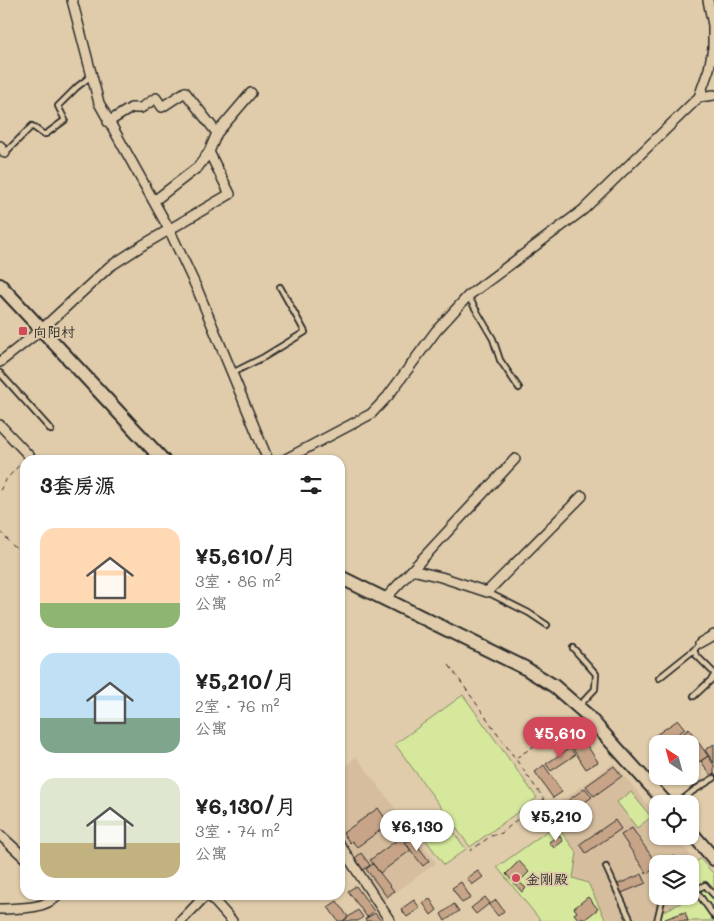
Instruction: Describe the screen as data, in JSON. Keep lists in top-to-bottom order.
{
  "places": {
    "transit": ["向阳村"],
    "other": ["金刚殿"]
  },
  "north": "top left",
  "page": {
    "heading": "3套房源",
    "list": [
      {
        "name": "¥5,610/月",
        "note": "3室 · 86 m² · 公寓"
      },
      {
        "name": "¥5,210/月",
        "note": "2室 · 76 m² · 公寓"
      },
      {
        "name": "¥6,130/月",
        "note": "3室 · 74 m² · 公寓"
      }
    ],
    "price": ["¥5,610", "¥5,210", "¥6,130"]
  }
}
